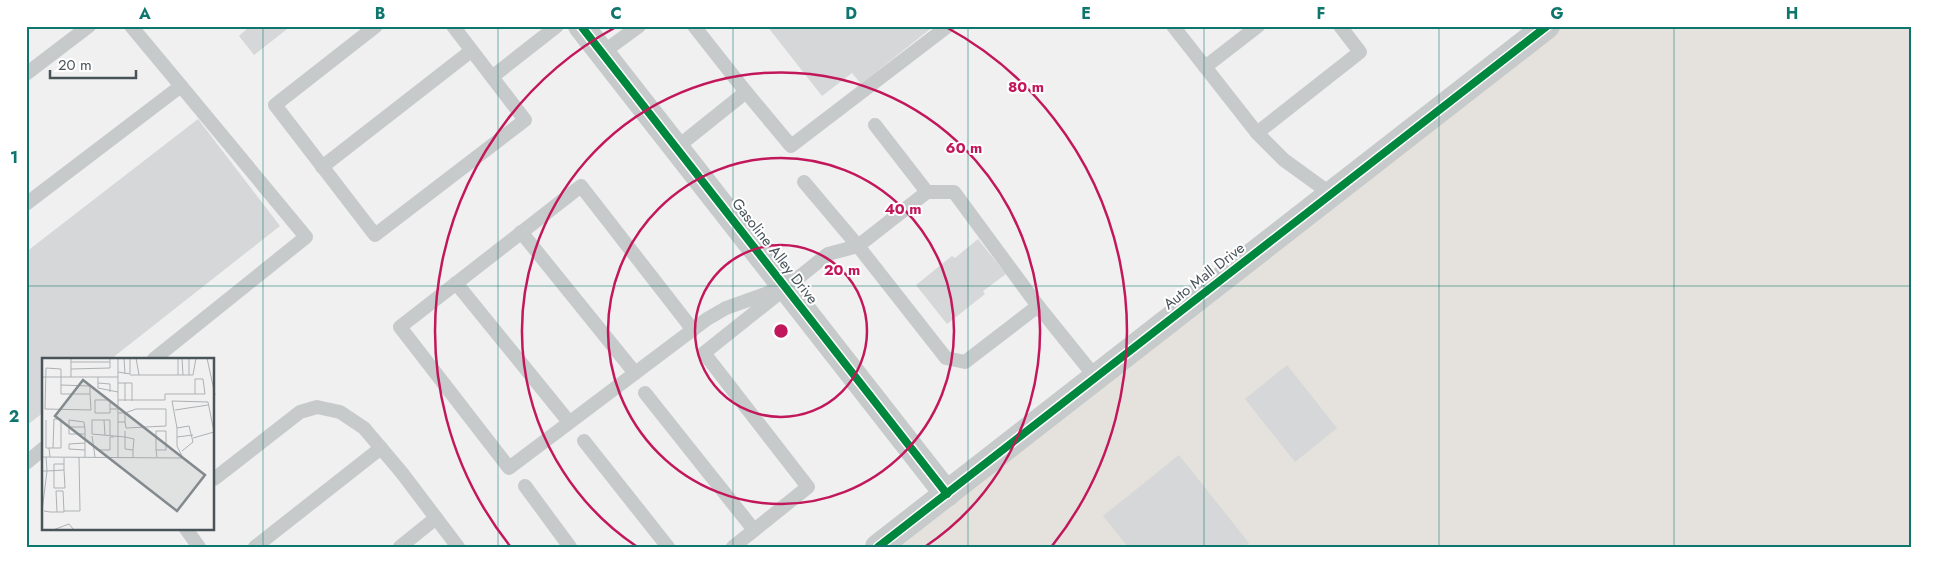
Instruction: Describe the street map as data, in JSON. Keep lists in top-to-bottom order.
{
  "streets": {
    "street": ["Gasoline Alley Drive", "Auto Mall Drive"]
  },
  "crossings": [
    ["Gasoline Alley Drive", "Auto Mall Drive"]
  ],
  "scale_bar": "20 m",
  "grid": {
    "columns": [
      "A",
      "B",
      "C",
      "D",
      "E",
      "F",
      "G",
      "H"
    ],
    "rows": ["1", "2"]
  },
  "rings": [
    "80 m",
    "60 m",
    "40 m",
    "20 m"
  ]
}
